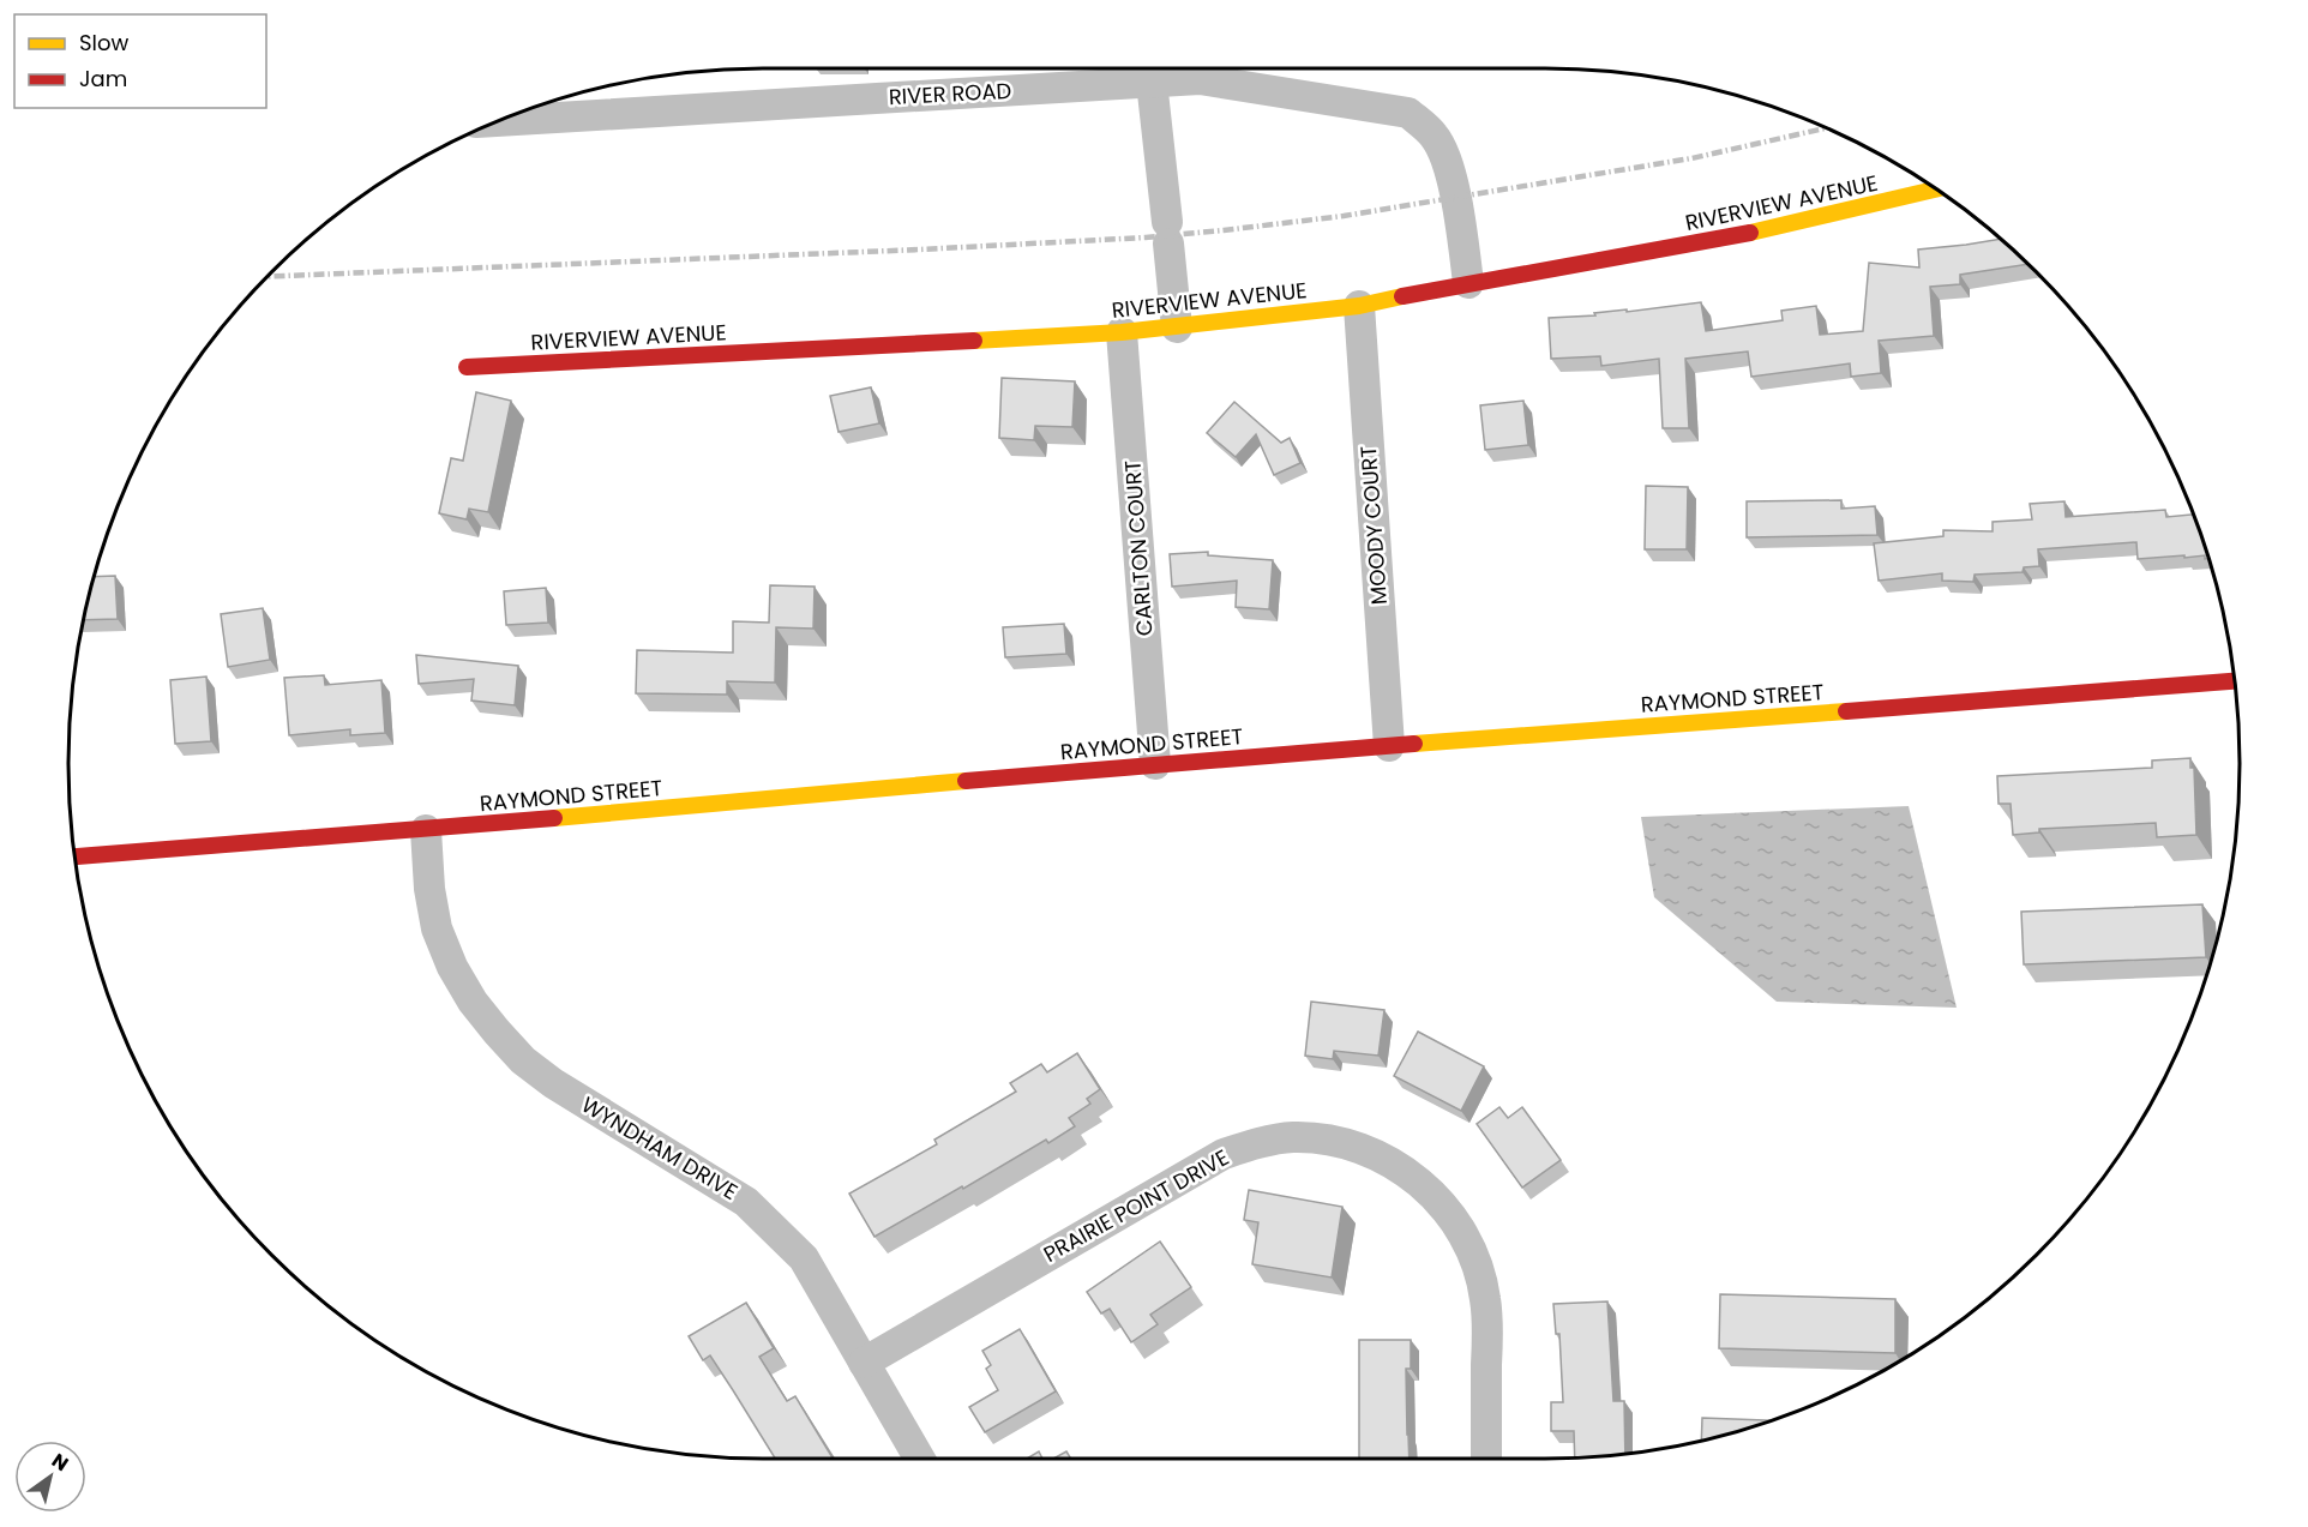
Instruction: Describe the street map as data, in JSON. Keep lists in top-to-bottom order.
{
  "streets": {
    "street": [
      "RIVER ROAD",
      "RIVERVIEW AVENUE",
      "MOODY COURT",
      "CARLTON COURT",
      "RAYMOND STREET",
      "WYNDHAM DRIVE",
      "PRAIRIE POINT DRIVE"
    ]
  },
  "crossings": [
    ["RIVER ROAD", "RIVERVIEW AVENUE"],
    ["RIVERVIEW AVENUE", "MOODY COURT"],
    ["RIVERVIEW AVENUE", "CARLTON COURT"],
    ["MOODY COURT", "RAYMOND STREET"],
    ["CARLTON COURT", "RAYMOND STREET"],
    ["RAYMOND STREET", "WYNDHAM DRIVE"],
    ["WYNDHAM DRIVE", "PRAIRIE POINT DRIVE"]
  ],
  "legend": ["Slow", "Jam"],
  "north": "top right"
}
